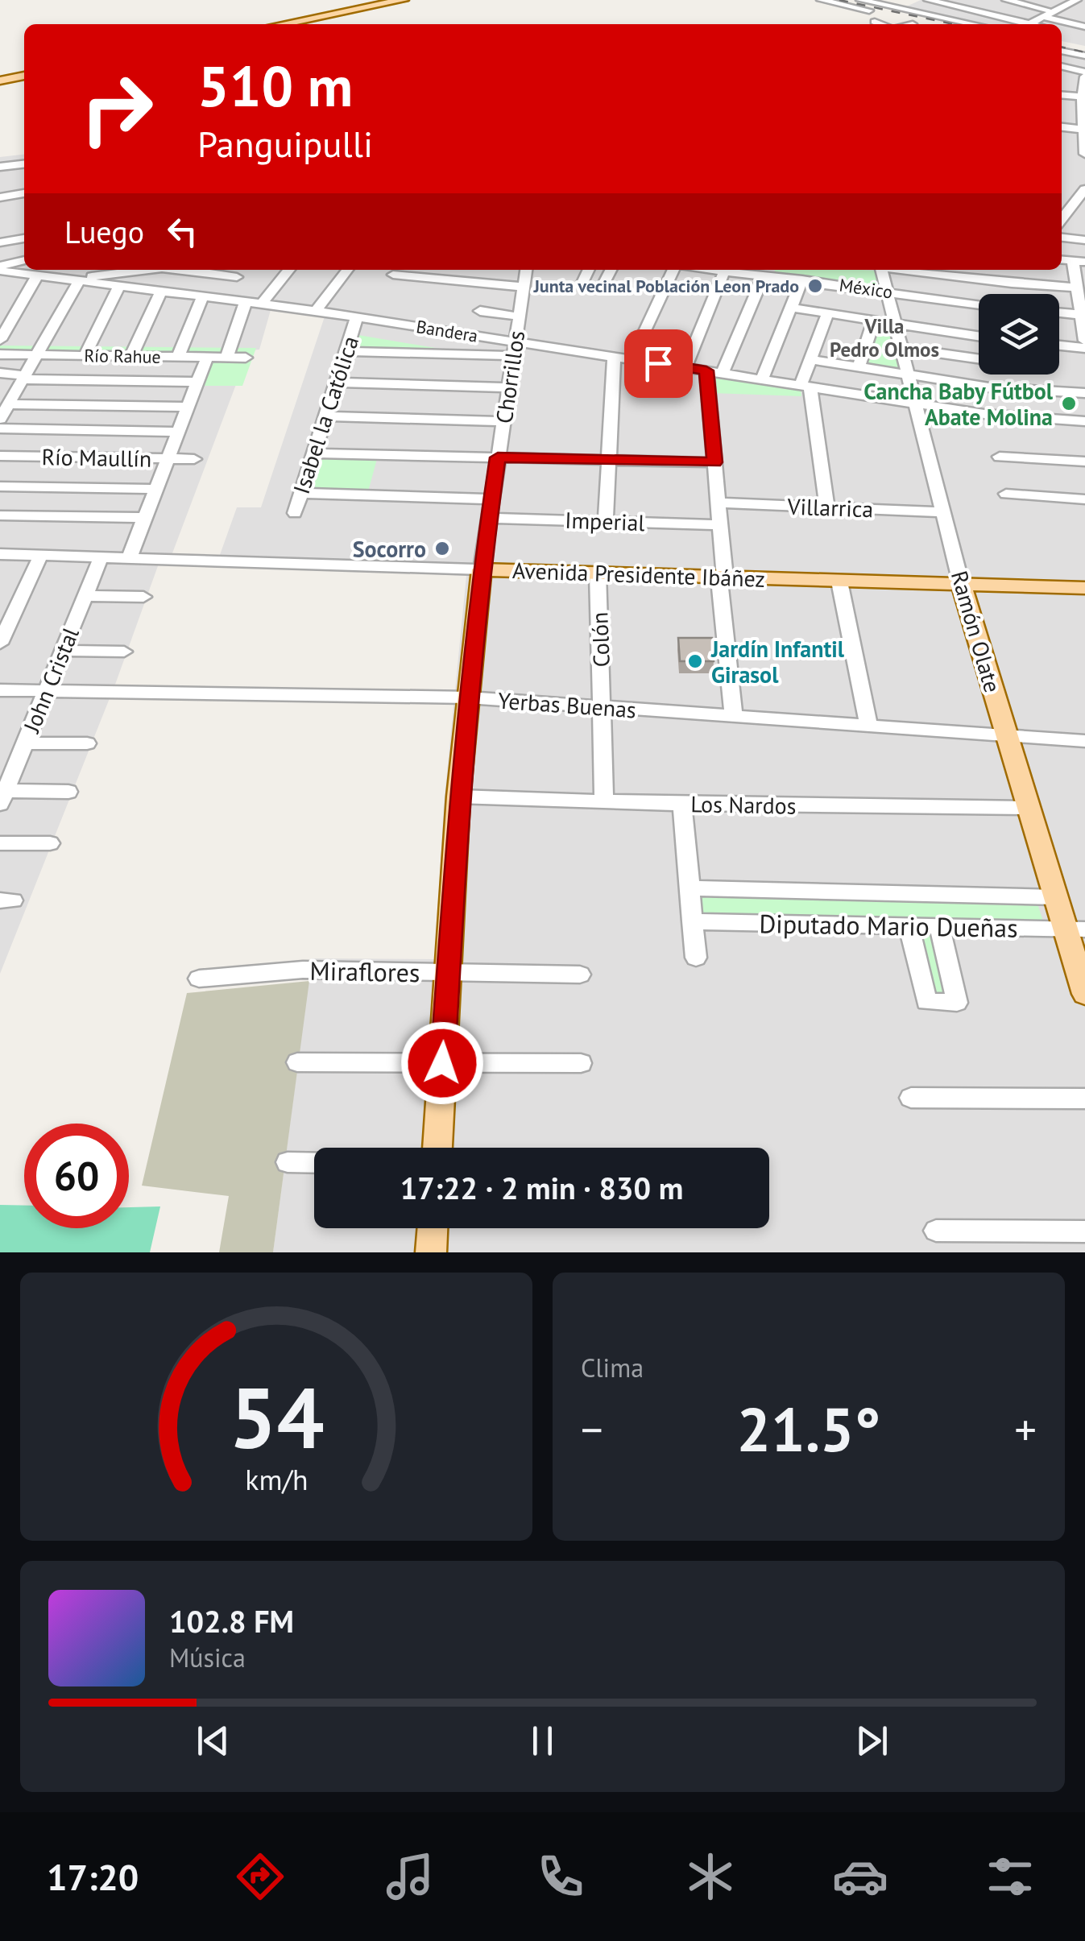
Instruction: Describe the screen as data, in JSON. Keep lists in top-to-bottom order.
{
  "streets": {
    "main road": ["Chorrillos", "Avenida Presidente Ibáñez", "Ramón Olate"],
    "street": [
      "México",
      "Bandera",
      "Río Rahue",
      "Isabel la Católica",
      "Río Maullín",
      "Villarrica",
      "Imperial",
      "Colón",
      "John Cristal",
      "Yerbas Buenas",
      "Los Nardos",
      "Diputado Mario Dueñas",
      "Miraflores"
    ]
  },
  "crossings": [
    ["México", "Ramón Olate"],
    ["Bandera", "Chorrillos"],
    ["Bandera", "Isabel la Católica"],
    ["Bandera", "Ramón Olate"],
    ["Chorrillos", "Imperial"],
    ["Chorrillos", "Avenida Presidente Ibáñez"],
    ["Chorrillos", "Yerbas Buenas"],
    ["Chorrillos", "Los Nardos"],
    ["Chorrillos", "Miraflores"],
    ["Villarrica", "Ramón Olate"],
    ["Avenida Presidente Ibáñez", "Ramón Olate"],
    ["Avenida Presidente Ibáñez", "Colón"],
    ["Avenida Presidente Ibáñez", "John Cristal"],
    ["Ramón Olate", "Yerbas Buenas"],
    ["Ramón Olate", "Los Nardos"],
    ["Ramón Olate", "Diputado Mario Dueñas"],
    ["Colón", "Yerbas Buenas"],
    ["Colón", "Los Nardos"],
    ["John Cristal", "Yerbas Buenas"]
  ],
  "districts": ["Villa Pedro Olmos"],
  "places": [
    "Junta vecinal Población Leon Prado",
    "Cancha Baby Fútbol Abate Molina",
    "Socorro",
    "Jardín Infantil Girasol"
  ],
  "page": {
    "turn": ["510 m", "Panguipulli"],
    "then": "Luego",
    "limit": "60",
    "trip": "17:22 · 2 min · 830 m",
    "tile": "Clima",
    "heat": ["−", "21.5°", "+"],
    "song": ["102.8 FM", "Música"],
    "tabs": "17:20",
    "gauge": ["54", "km/h"]
  }
}
